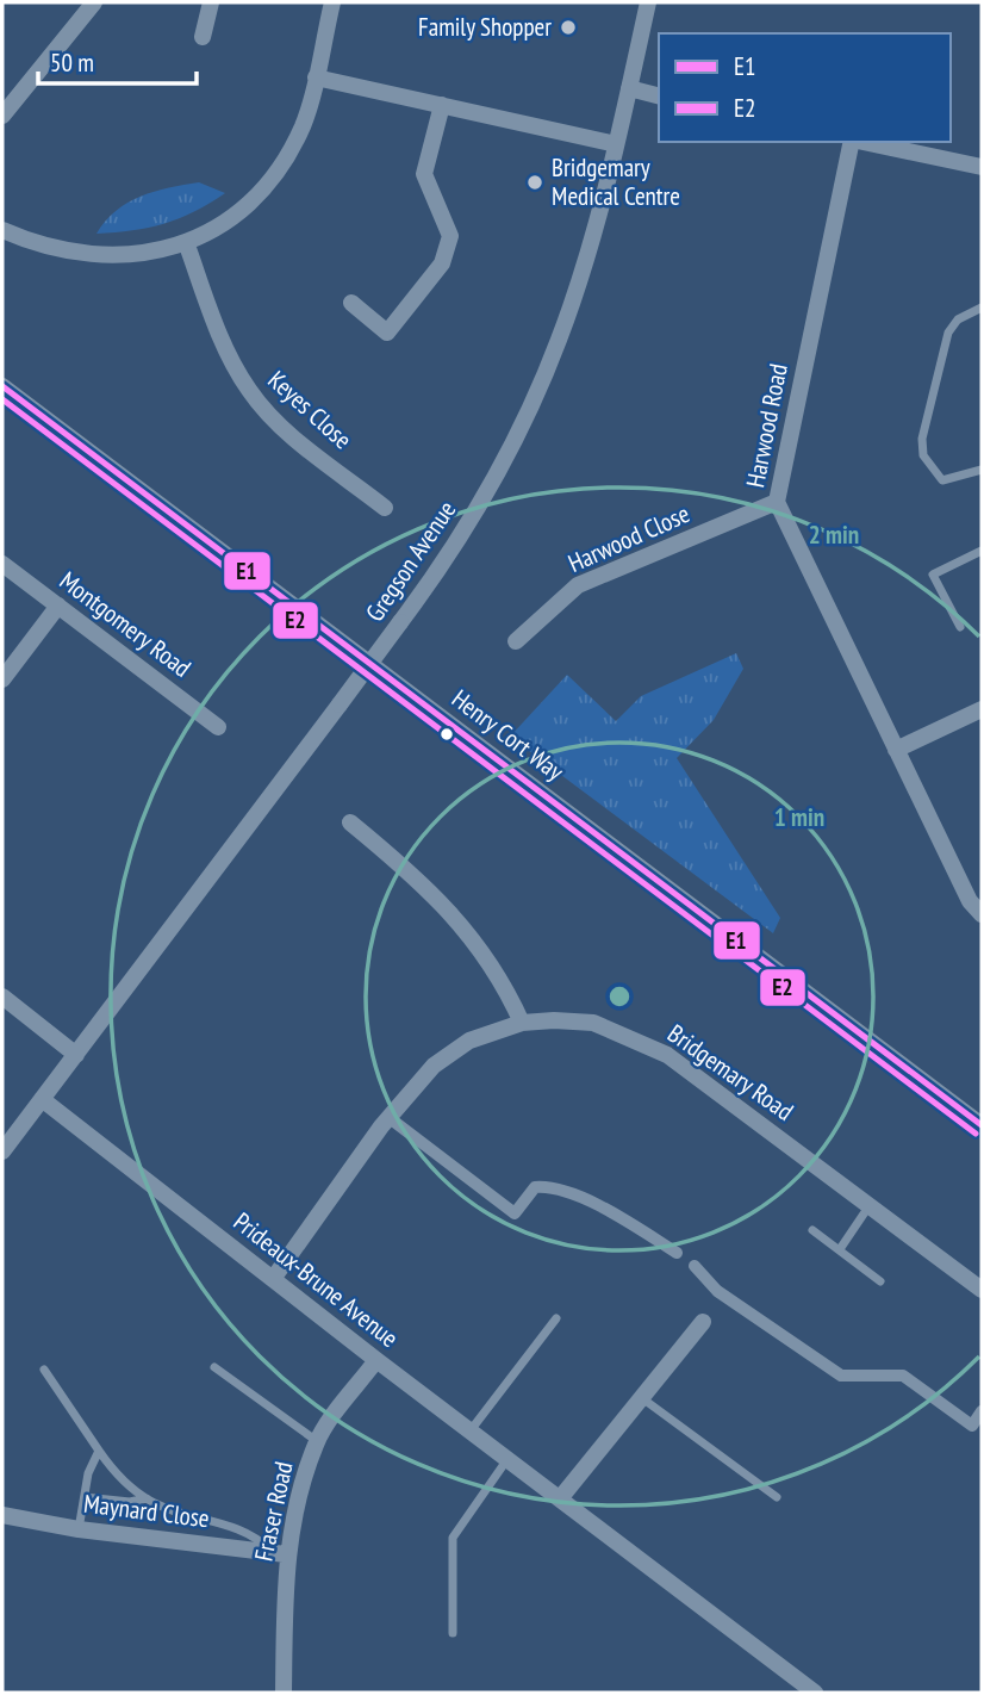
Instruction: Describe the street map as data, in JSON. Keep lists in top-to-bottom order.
{
  "streets": {
    "street": [
      "Keyes Close",
      "Harwood Road",
      "Harwood Close",
      "Gregson Avenue",
      "Montgomery Road",
      "Henry Cort Way",
      "Bridgemary Road",
      "Prideaux-Brune Avenue",
      "Maynard Close",
      "Fraser Road"
    ]
  },
  "crossings": [
    ["Harwood Road", "Harwood Close"],
    ["Gregson Avenue", "Prideaux-Brune Avenue"],
    ["Bridgemary Road", "Prideaux-Brune Avenue"],
    ["Prideaux-Brune Avenue", "Fraser Road"],
    ["Maynard Close", "Fraser Road"]
  ],
  "places": ["Family Shopper", "Bridgemary Medical Centre"],
  "lines": ["transit line E1", "transit line E2"],
  "legend": ["E1", "E2"],
  "scale_bar": "50 m",
  "rings": ["2 min", "1 min"]
}
